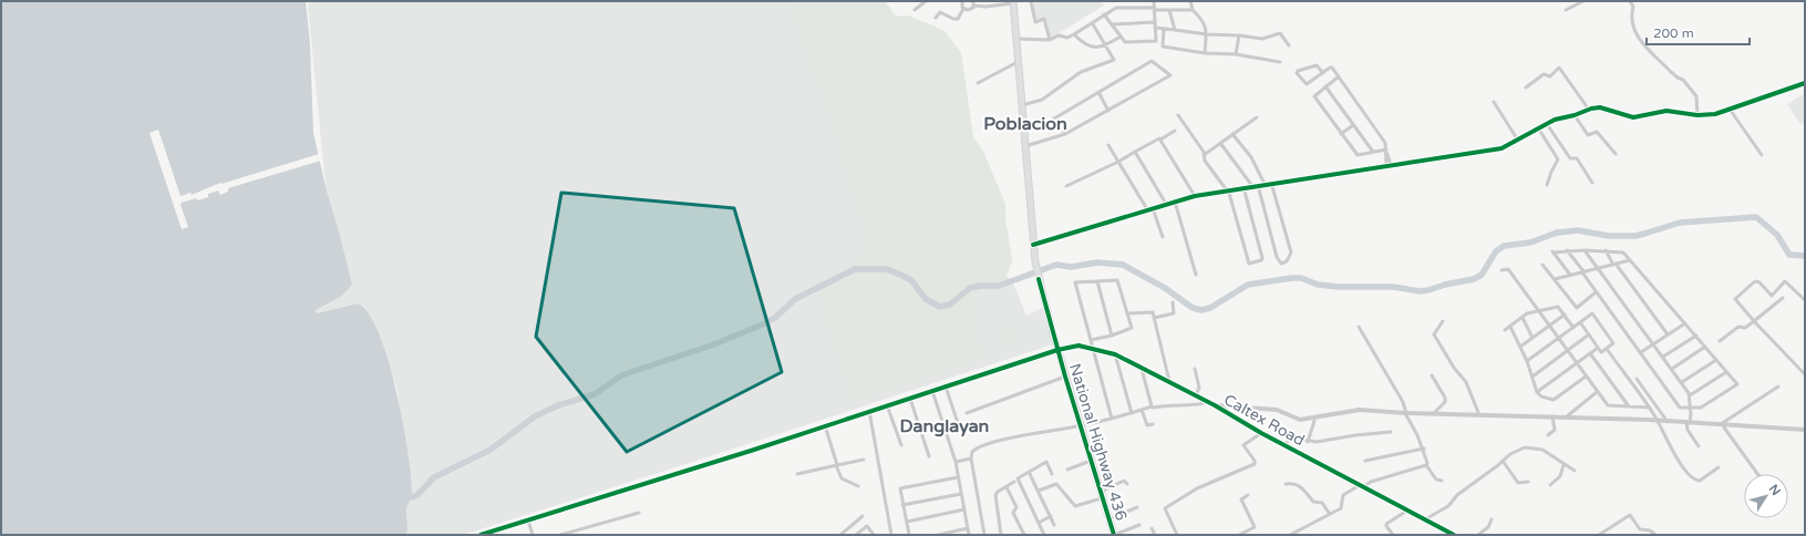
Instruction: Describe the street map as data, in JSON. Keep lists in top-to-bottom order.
{
  "streets": {
    "main road": ["National Highway 436"],
    "street": ["Caltex Road"]
  },
  "crossings": [
    ["Caltex Road", "National Highway 436"]
  ],
  "districts": ["Poblacion", "Danglayan"],
  "scale_bar": "200 m",
  "north": "top right"
}
